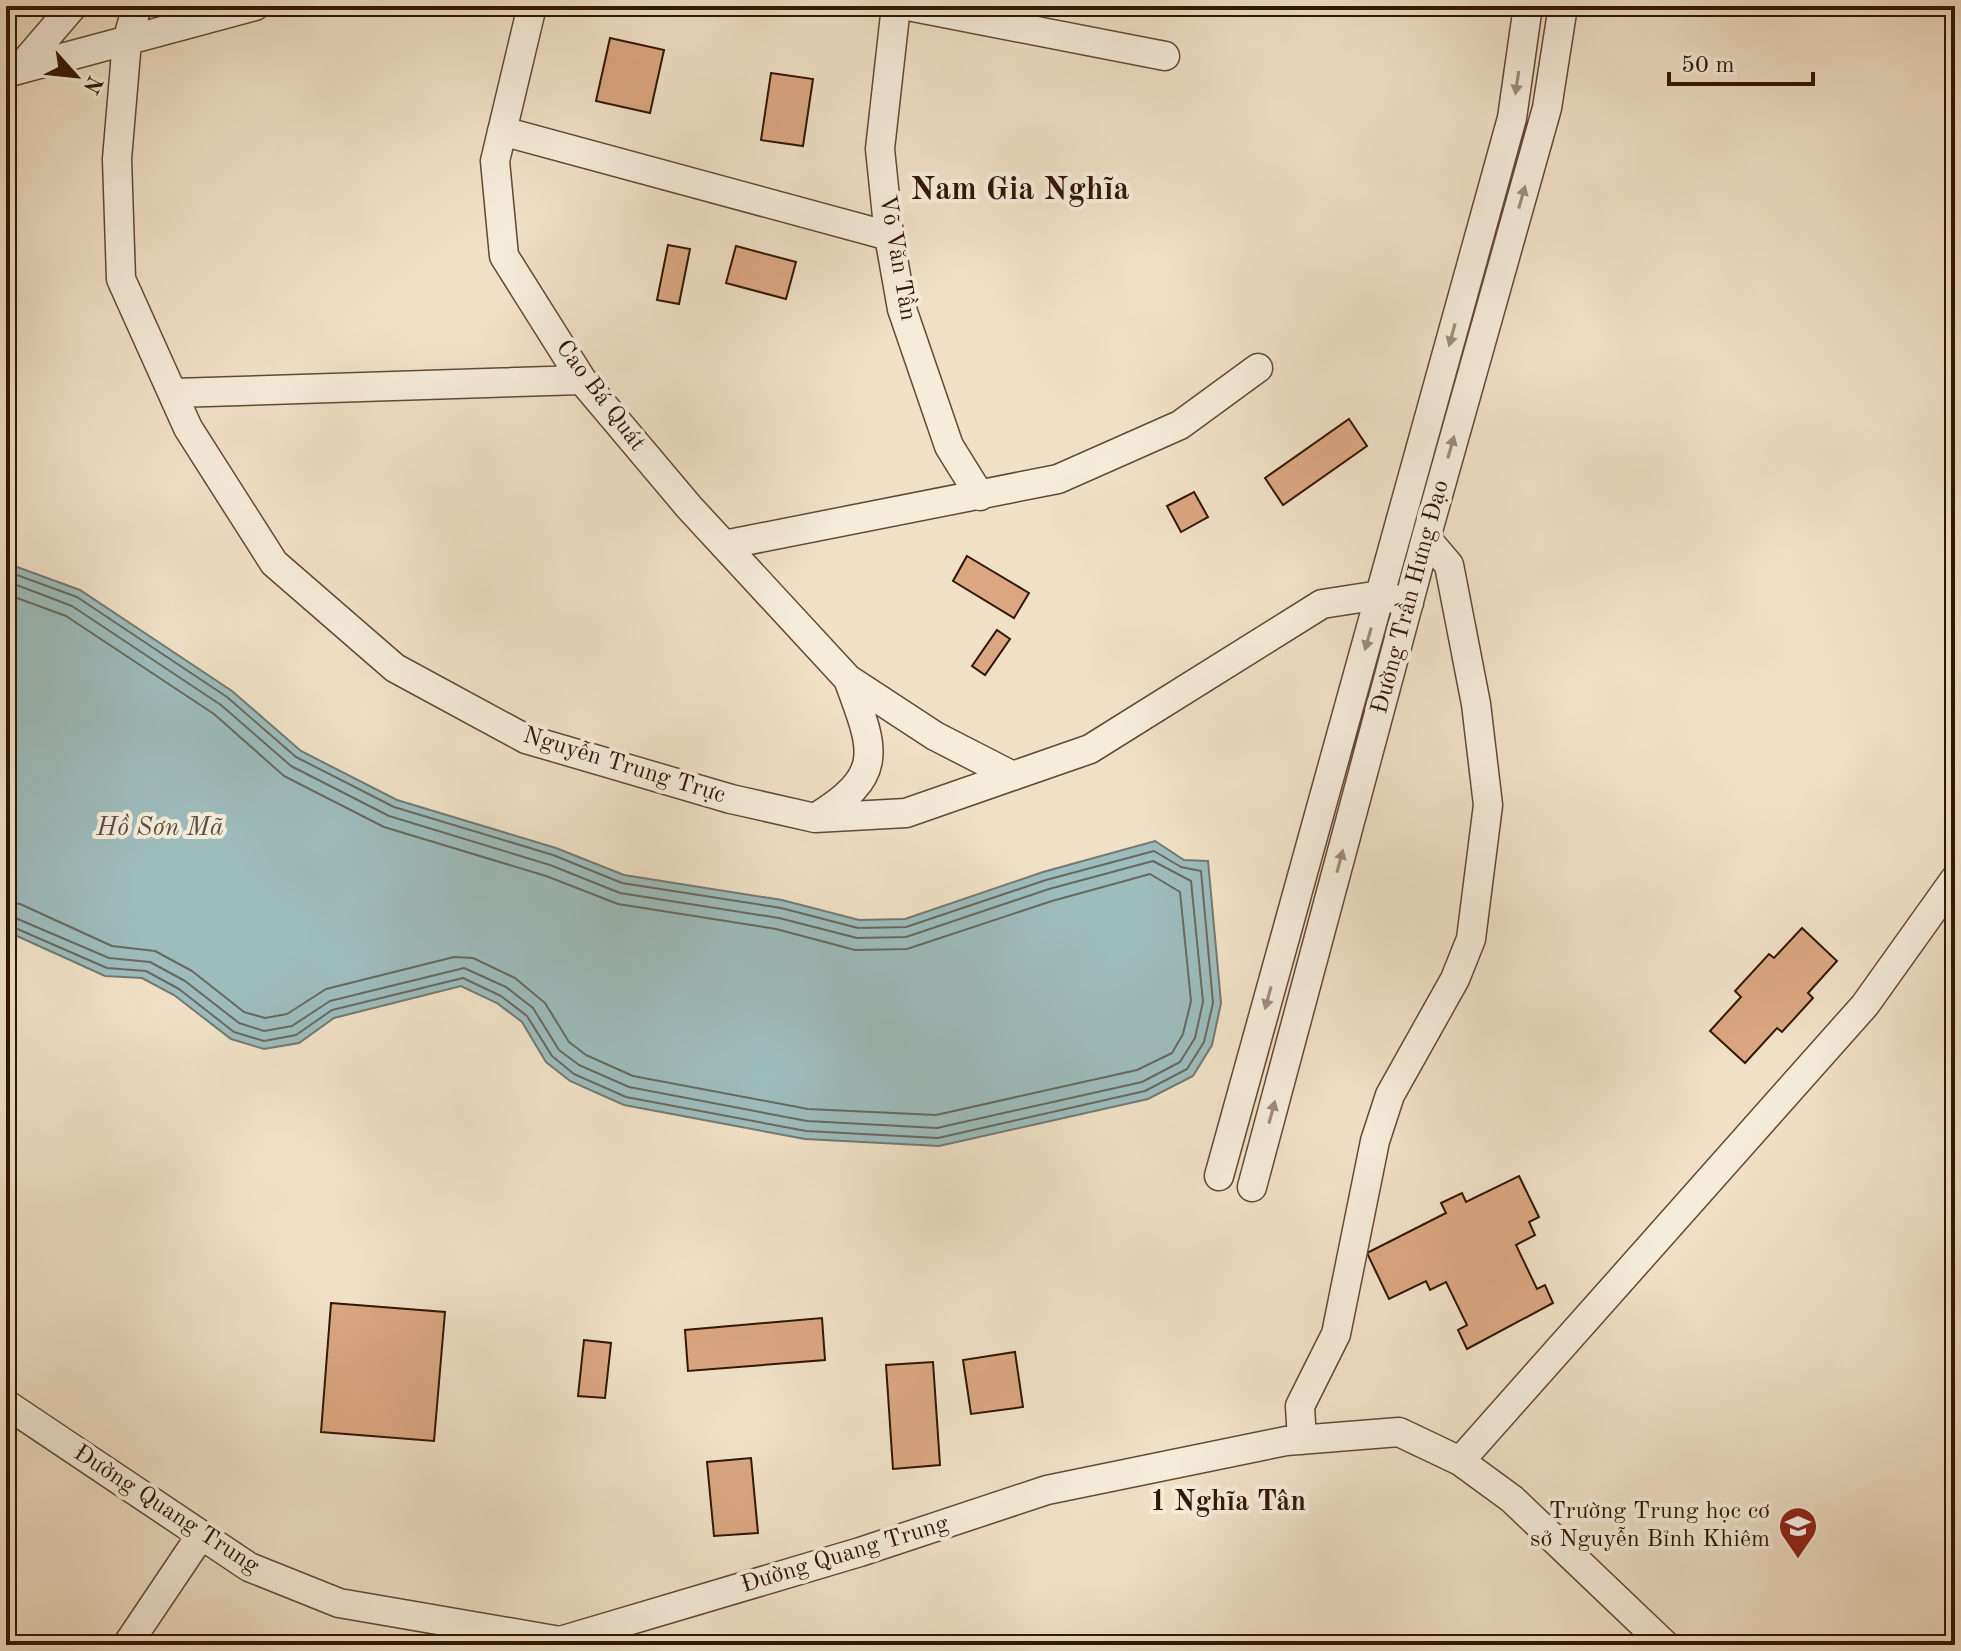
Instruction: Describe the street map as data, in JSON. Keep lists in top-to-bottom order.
{
  "streets": {
    "street": [
      "Võ Văn Tần",
      "Cao Bá Quát",
      "Đường Trần Hưng Đạo",
      "Nguyễn Trung Trực",
      "Đường Quang Trung"
    ]
  },
  "crossings": [
    ["Cao Bá Quát", "Nguyễn Trung Trực"],
    ["Đường Trần Hưng Đạo", "Nguyễn Trung Trực"]
  ],
  "districts": ["Nam Gia Nghĩa", "1 Nghĩa Tân"],
  "water": ["Hồ Sơn Mã"],
  "places": {
    "school or university": ["Trường Trung học cơ sở Nguyễn Bỉnh Khiêm"]
  },
  "scale_bar": "50 m",
  "north": "bottom right"
}
